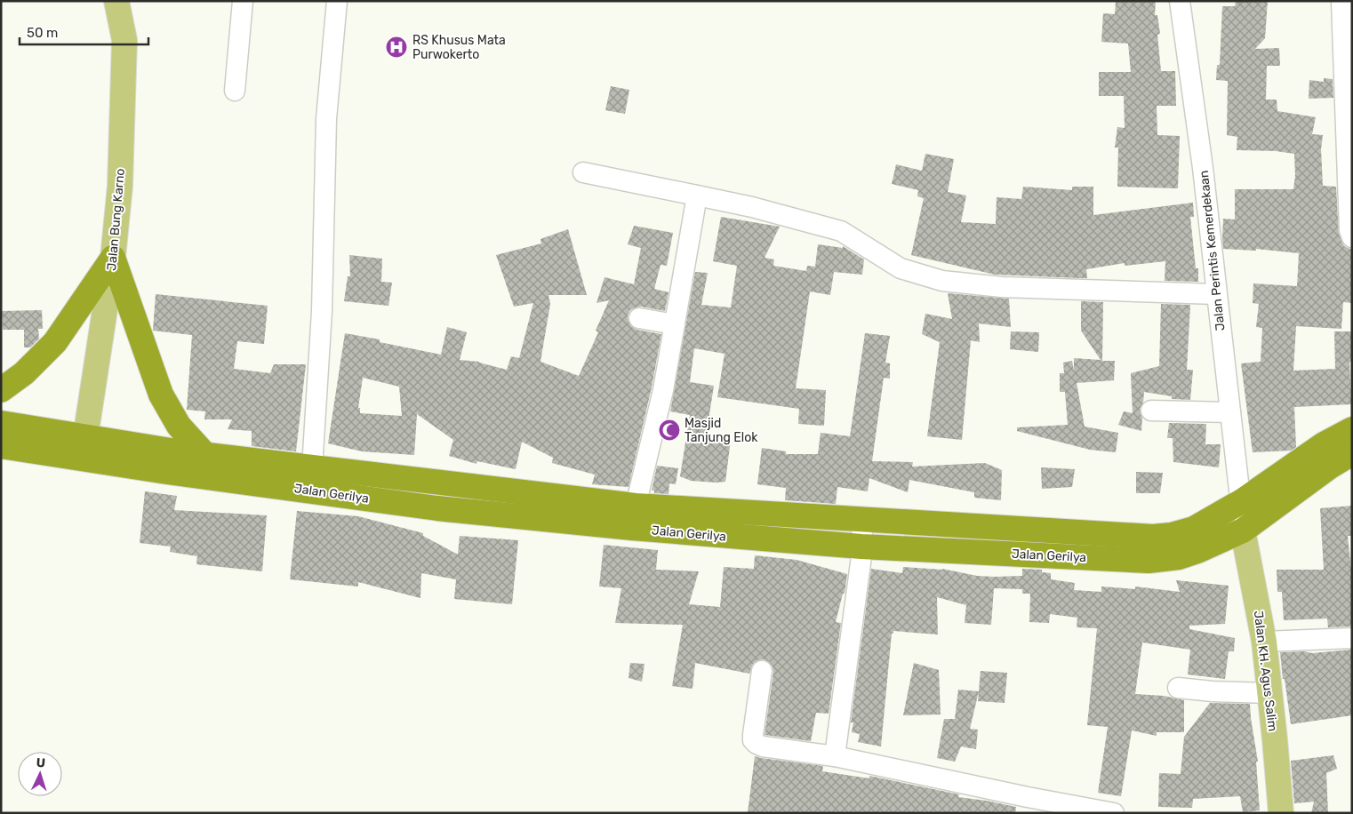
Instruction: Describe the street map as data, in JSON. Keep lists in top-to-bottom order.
{
  "streets": {
    "highway": ["Jalan Gerilya"],
    "main road": ["Jalan Bung Karno", "Jalan KH. Agus Salim"],
    "street": ["Jalan Perintis Kemerdekaan"]
  },
  "crossings": [
    ["Jalan Bung Karno", "Jalan Gerilya"],
    ["Jalan Perintis Kemerdekaan", "Jalan Gerilya"],
    ["Jalan Perintis Kemerdekaan", "Jalan KH. Agus Salim"],
    ["Jalan Gerilya", "Jalan KH. Agus Salim"]
  ],
  "places": {
    "hospital": ["RS Khusus Mata Purwokerto"],
    "mosque": ["Masjid Tanjung Elok"]
  },
  "scale_bar": "50 m",
  "north": "top"
}
